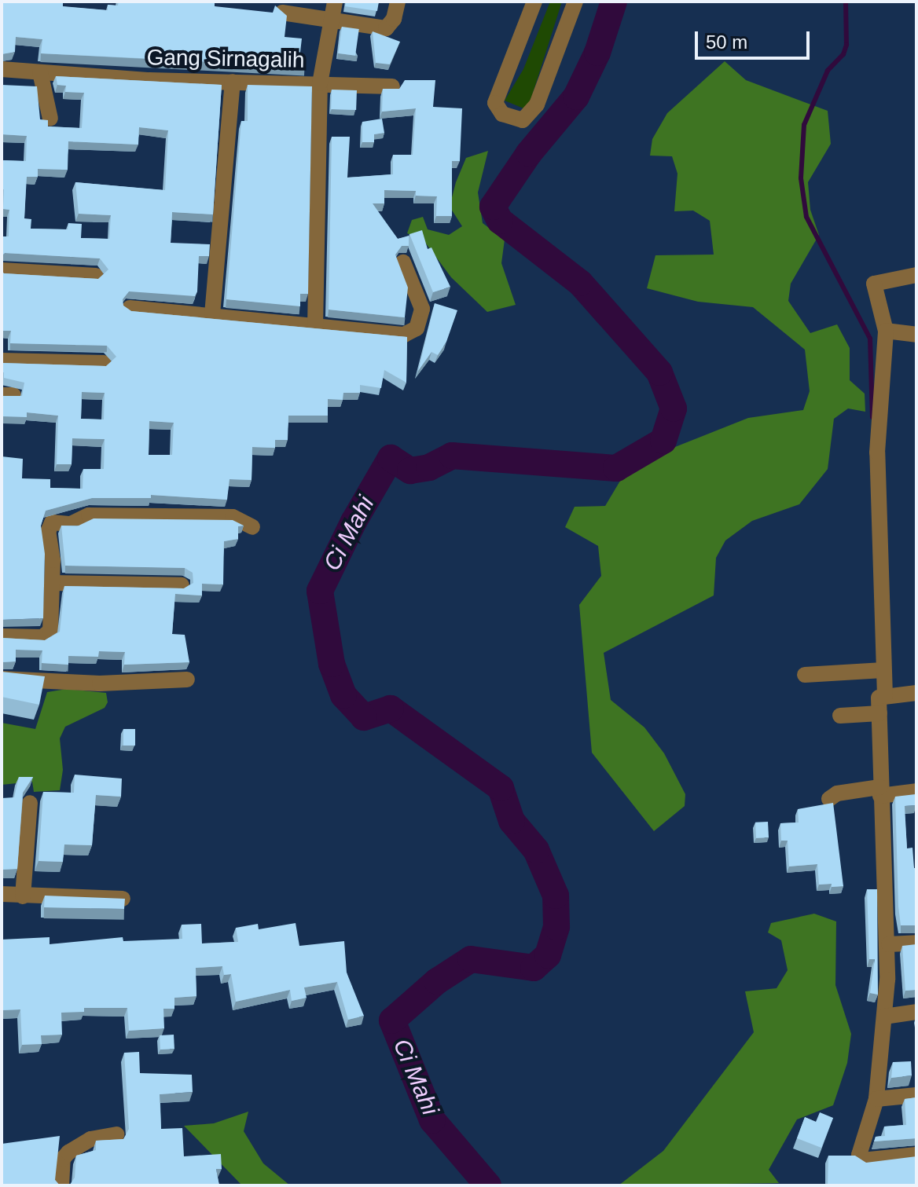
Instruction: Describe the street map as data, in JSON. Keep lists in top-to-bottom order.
{
  "streets": {
    "street": ["Gang Sirnagalih"]
  },
  "water": ["Ci Mahi"],
  "scale_bar": "50 m"
}
